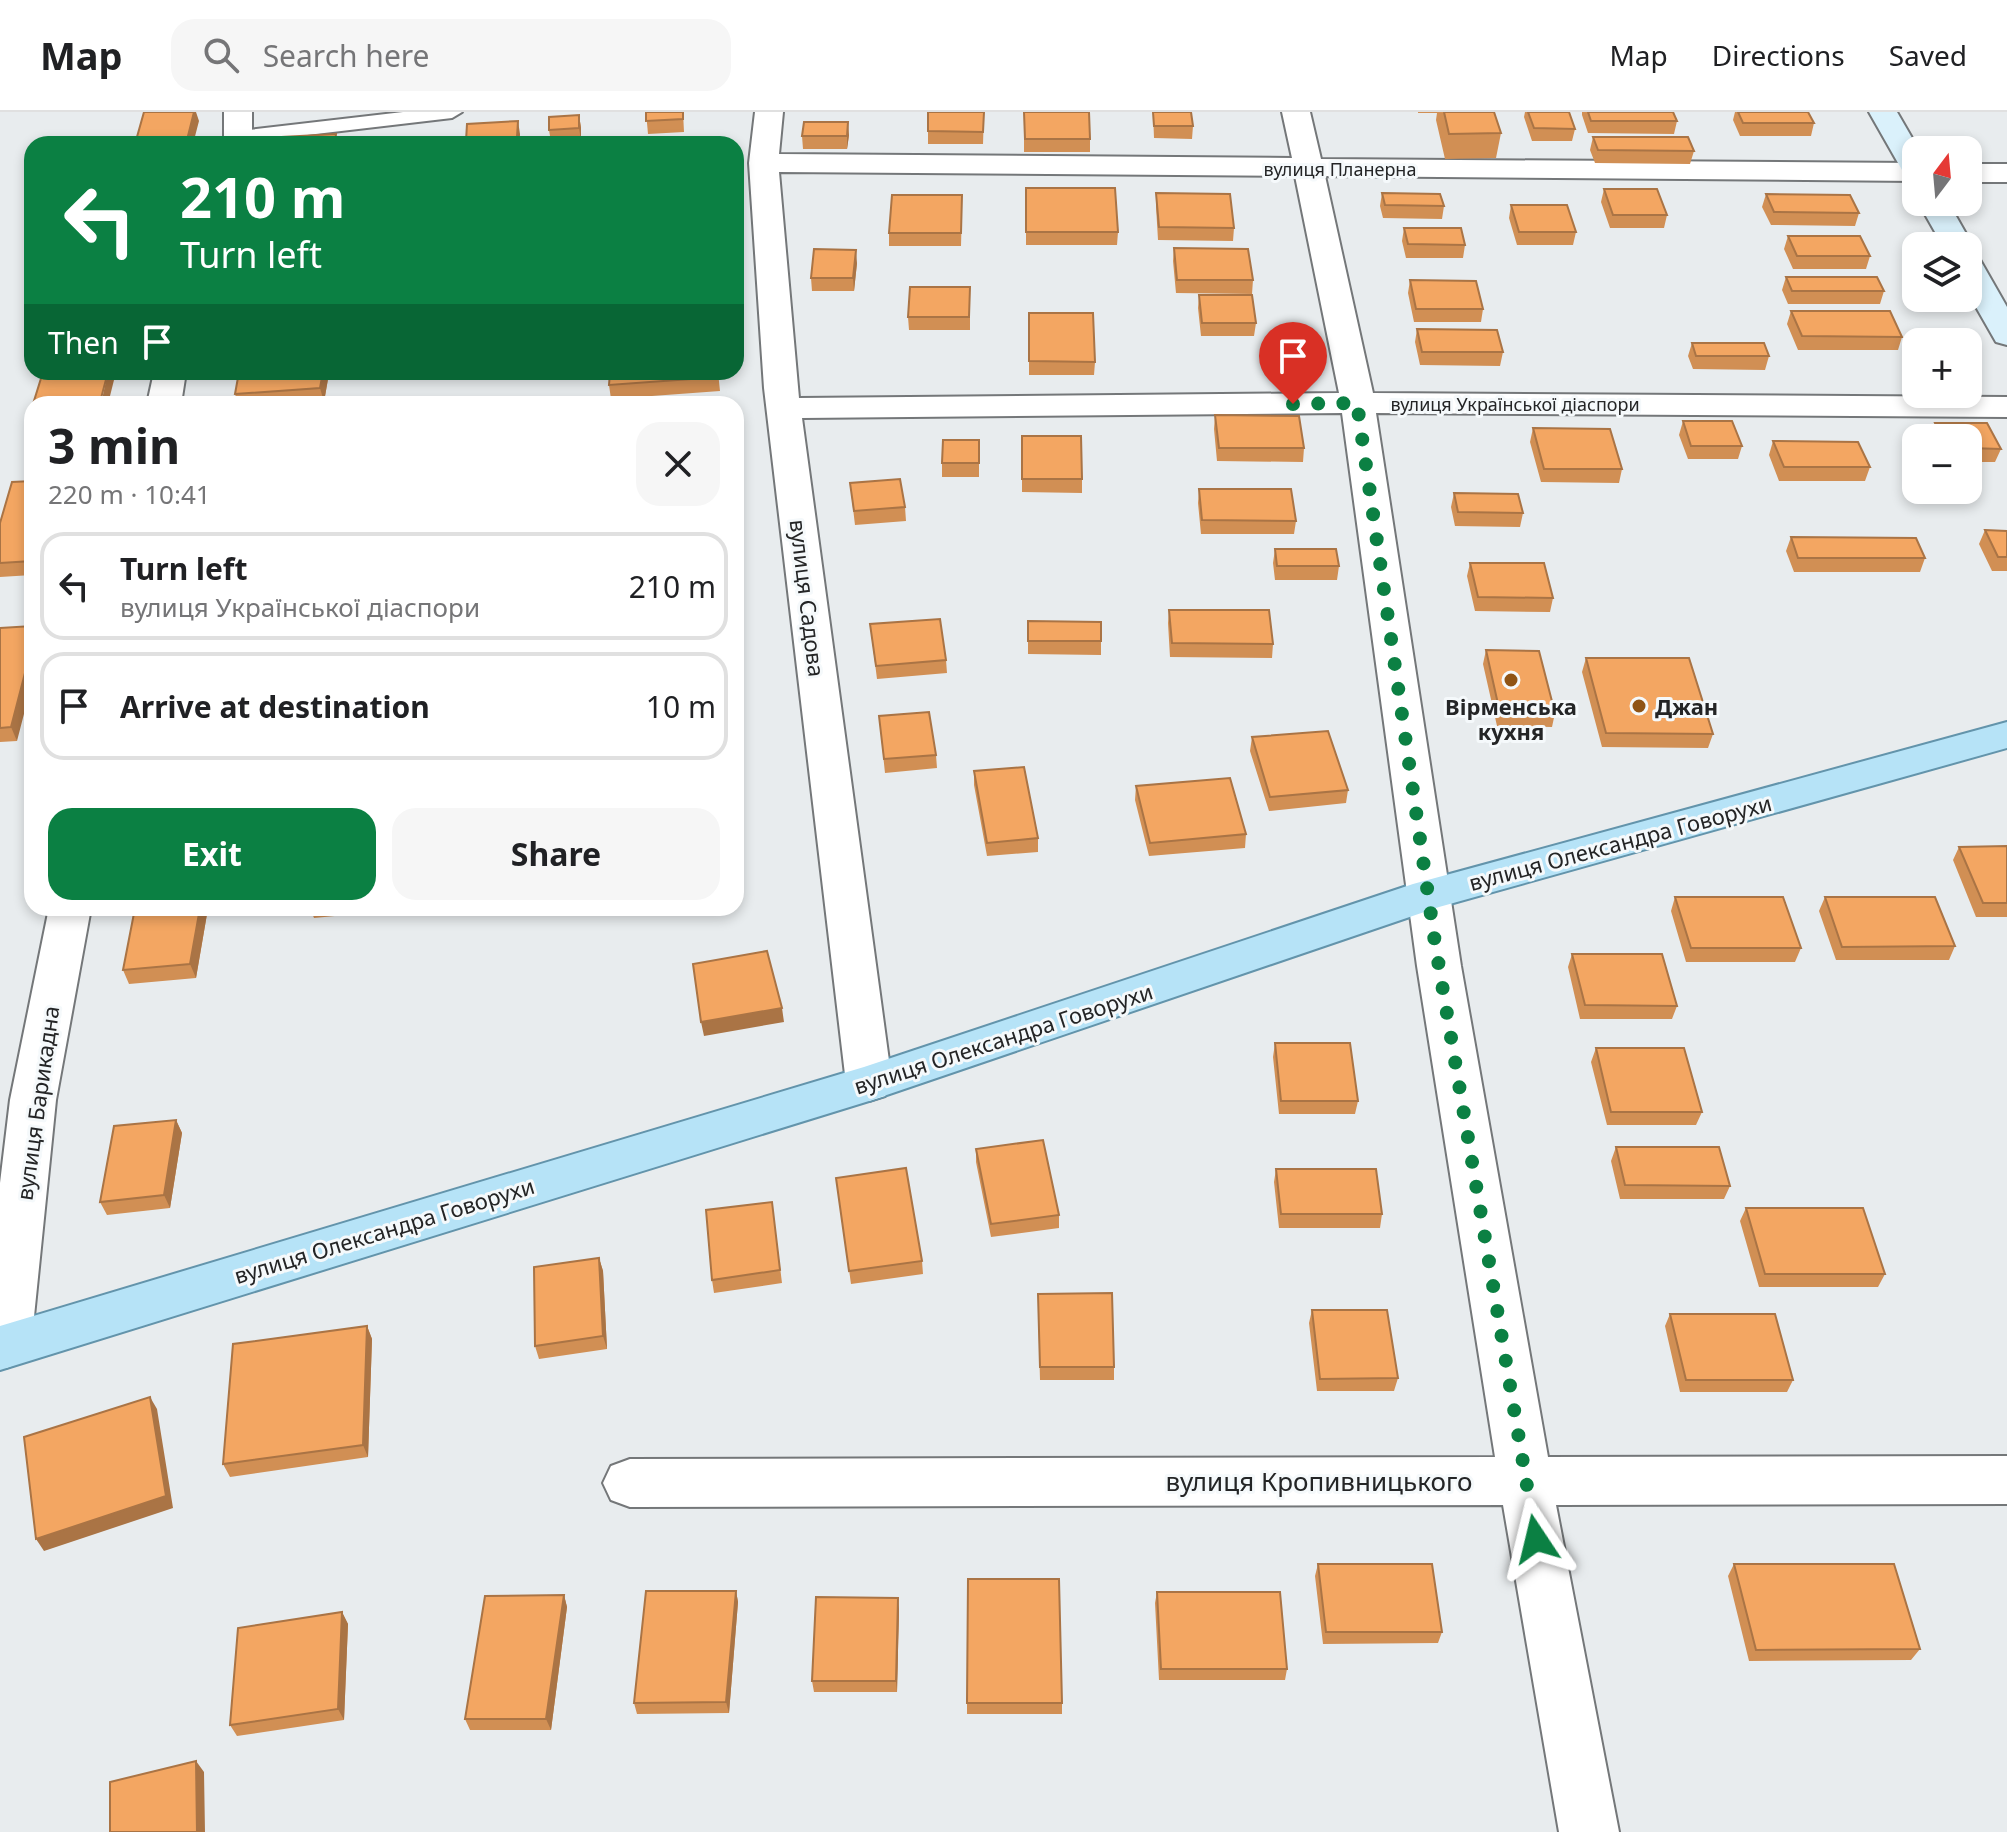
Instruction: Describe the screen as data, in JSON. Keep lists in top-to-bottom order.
{
  "streets": {
    "main road": ["вулиця Олександра Говорухи"],
    "street": [
      "вулиця Планерна",
      "вулиця Української діаспори",
      "вулиця Садова",
      "вулиця Барикадна",
      "вулиця Кропивницького"
    ]
  },
  "crossings": [
    ["вулиця Планерна", "вулиця Садова"],
    ["вулиця Української діаспори", "вулиця Садова"],
    ["вулиця Садова", "вулиця Олександра Говорухи"],
    ["вулиця Олександра Говорухи", "вулиця Барикадна"]
  ],
  "places": ["Вірменська кухня", "Джан"],
  "north": "top",
  "page": {
    "header": "Map",
    "search": "Search here",
    "nav": ["Map", "Directions", "Saved"],
    "map_buttons": ["+", "−"],
    "turn": ["210 m", "Turn left"],
    "then": "Then",
    "heading": ["3 min", "220 m · 10:41"],
    "list": [
      {
        "name": "Turn left",
        "note": "вулиця Української діаспори",
        "value": "210 m"
      },
      {
        "name": "Arrive at destination",
        "value": "10 m"
      }
    ],
    "buttons": ["Exit", "Share"]
  }
}
